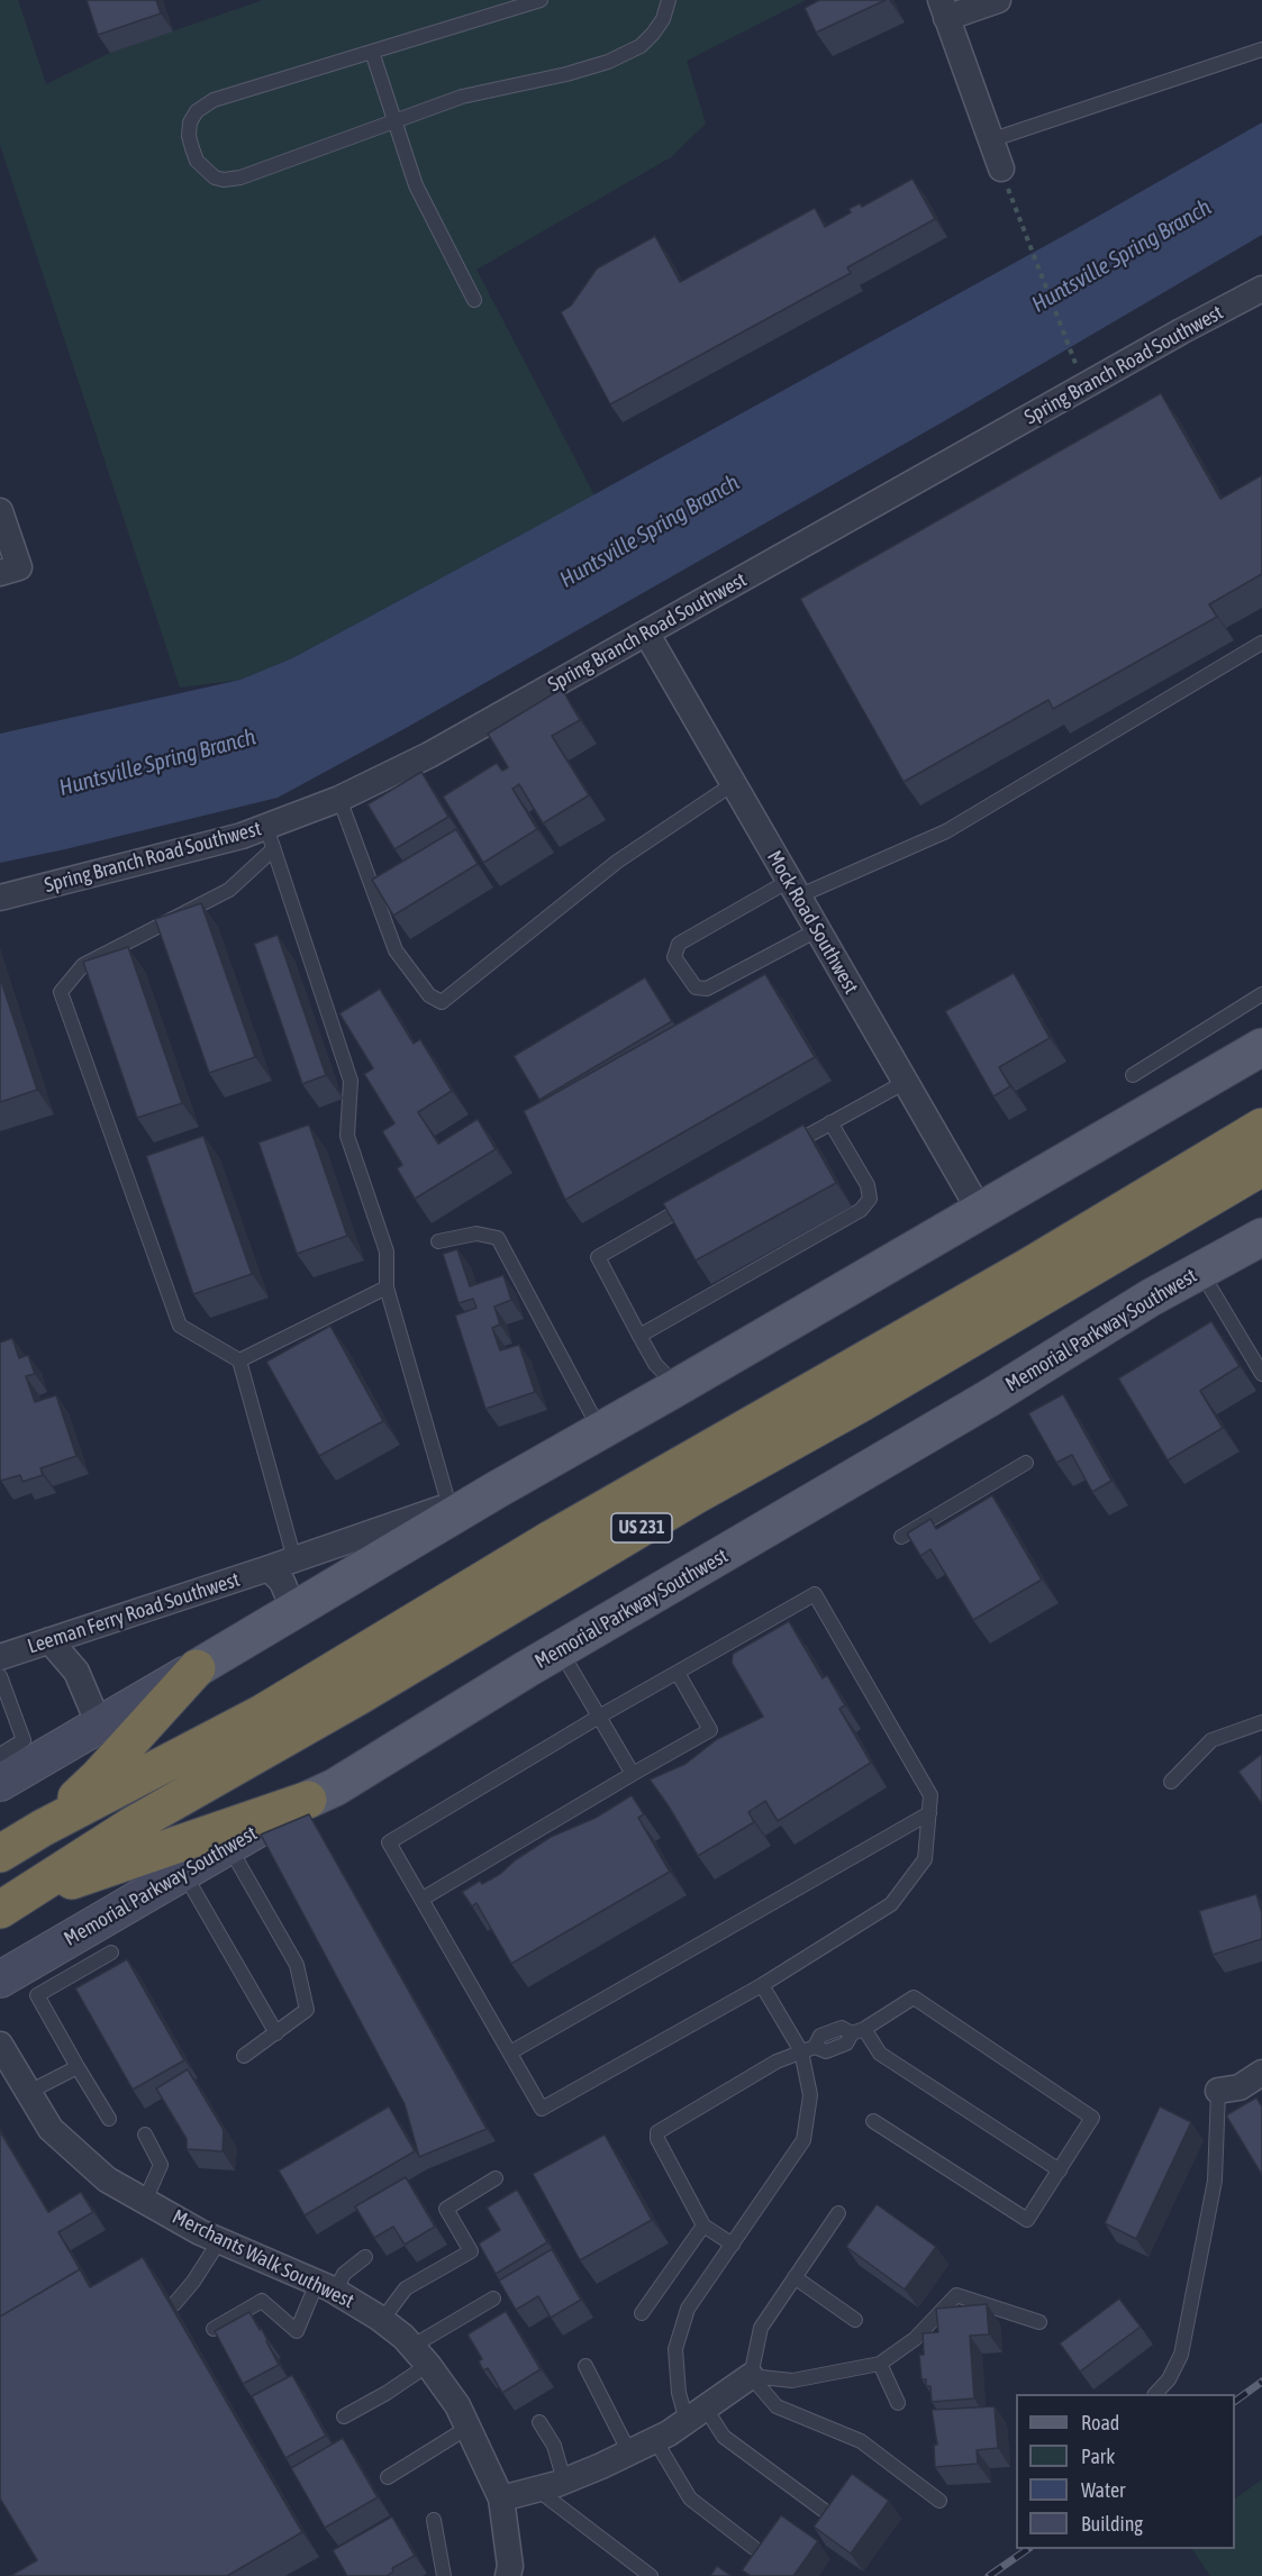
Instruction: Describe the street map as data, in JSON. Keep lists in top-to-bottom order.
{
  "streets": {
    "highway": ["US 231"],
    "main road": ["Memorial Parkway Southwest"],
    "street": [
      "Spring Branch Road Southwest",
      "Mock Road Southwest",
      "Leeman Ferry Road Southwest",
      "Merchants Walk Southwest"
    ]
  },
  "crossings": [
    ["Spring Branch Road Southwest", "Mock Road Southwest"]
  ],
  "water": ["Huntsville Spring Branch"],
  "legend": [
    "Road",
    "Park",
    "Water",
    "Building"
  ]
}
